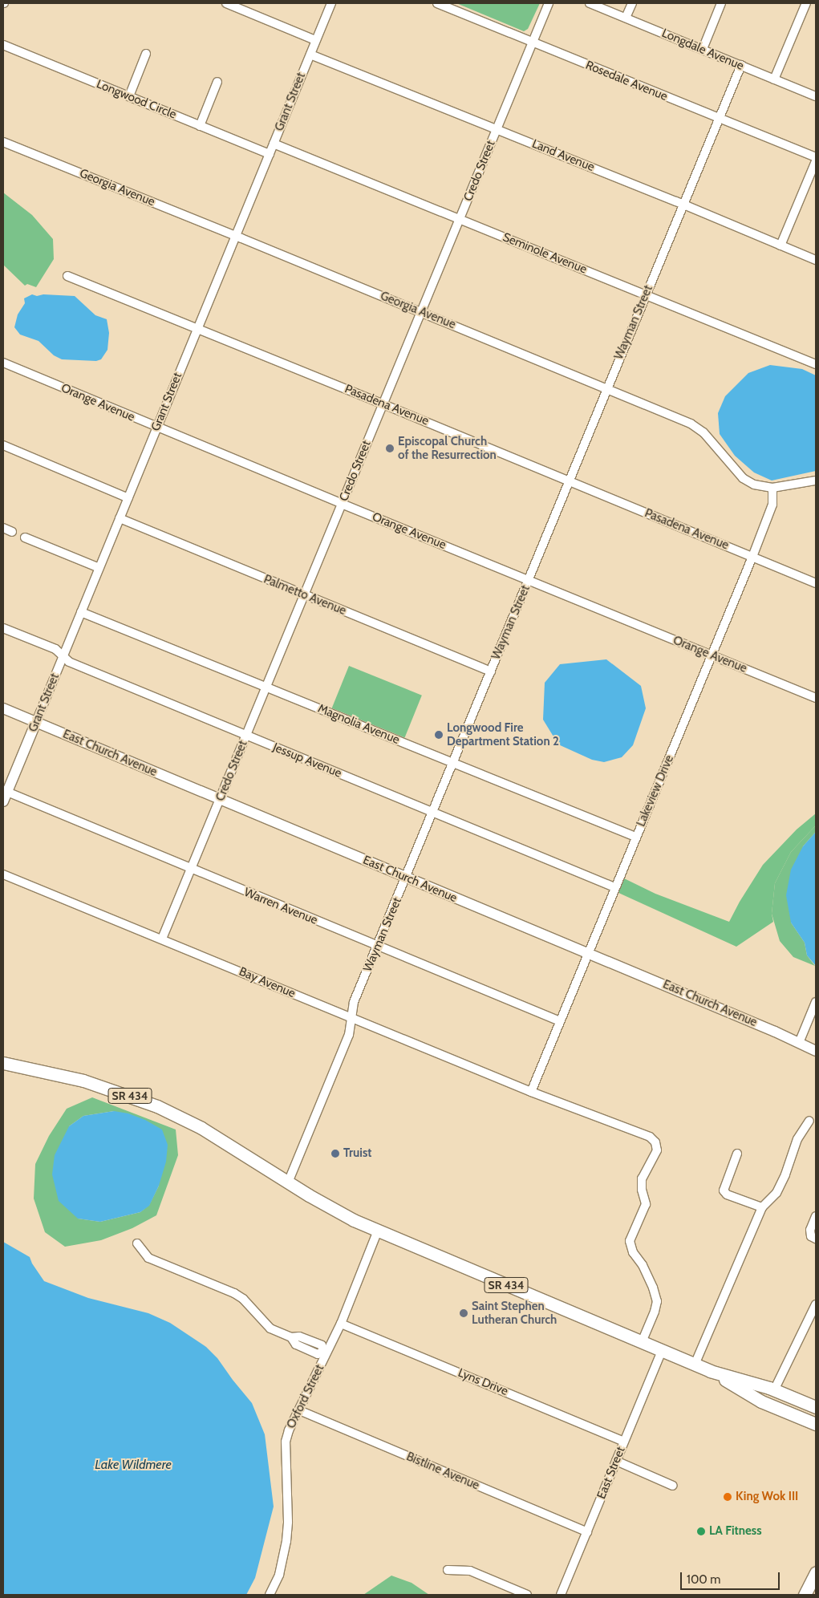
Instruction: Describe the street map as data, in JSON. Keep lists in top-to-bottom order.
{
  "streets": {
    "main road": ["SR 434"],
    "street": [
      "Longdale Avenue",
      "Rosedale Avenue",
      "Longwood Circle",
      "Grant Street",
      "Land Avenue",
      "Credo Street",
      "Georgia Avenue",
      "Seminole Avenue",
      "Wayman Street",
      "Orange Avenue",
      "Pasadena Avenue",
      "Palmetto Avenue",
      "Magnolia Avenue",
      "East Church Avenue",
      "Jessup Avenue",
      "Lakeview Drive",
      "Warren Avenue",
      "Bay Avenue",
      "Lyns Drive",
      "Oxford Street",
      "Bistline Avenue",
      "East Street"
    ]
  },
  "crossings": [
    ["Longdale Avenue", "Wayman Street"],
    ["Rosedale Avenue", "Credo Street"],
    ["Rosedale Avenue", "Wayman Street"],
    ["Longwood Circle", "Grant Street"],
    ["Grant Street", "Land Avenue"],
    ["Grant Street", "Georgia Avenue"],
    ["Grant Street", "Seminole Avenue"],
    ["Grant Street", "Orange Avenue"],
    ["Grant Street", "Pasadena Avenue"],
    ["Grant Street", "Palmetto Avenue"],
    ["Grant Street", "Magnolia Avenue"],
    ["Grant Street", "East Church Avenue"],
    ["Grant Street", "Jessup Avenue"],
    ["Grant Street", "Warren Avenue"],
    ["Land Avenue", "Credo Street"],
    ["Land Avenue", "Wayman Street"],
    ["Credo Street", "Georgia Avenue"],
    ["Credo Street", "Seminole Avenue"],
    ["Credo Street", "Orange Avenue"],
    ["Credo Street", "Pasadena Avenue"],
    ["Credo Street", "Palmetto Avenue"],
    ["Credo Street", "Magnolia Avenue"],
    ["Credo Street", "East Church Avenue"],
    ["Credo Street", "Jessup Avenue"],
    ["Credo Street", "Warren Avenue"],
    ["Credo Street", "Bay Avenue"],
    ["Georgia Avenue", "Wayman Street"],
    ["Georgia Avenue", "Lakeview Drive"],
    ["Seminole Avenue", "Wayman Street"],
    ["Wayman Street", "Orange Avenue"],
    ["Wayman Street", "Pasadena Avenue"],
    ["Wayman Street", "Palmetto Avenue"],
    ["Wayman Street", "Magnolia Avenue"],
    ["Wayman Street", "East Church Avenue"],
    ["Wayman Street", "Jessup Avenue"],
    ["Wayman Street", "Warren Avenue"],
    ["Wayman Street", "Bay Avenue"],
    ["Wayman Street", "SR 434"],
    ["Orange Avenue", "Lakeview Drive"],
    ["Pasadena Avenue", "Lakeview Drive"],
    ["Magnolia Avenue", "Lakeview Drive"],
    ["East Church Avenue", "Lakeview Drive"],
    ["Jessup Avenue", "Lakeview Drive"],
    ["Lakeview Drive", "Warren Avenue"],
    ["Lakeview Drive", "Bay Avenue"],
    ["Bay Avenue", "SR 434"],
    ["SR 434", "Oxford Street"],
    ["SR 434", "East Street"],
    ["Lyns Drive", "Oxford Street"],
    ["Lyns Drive", "East Street"],
    ["Oxford Street", "Bistline Avenue"],
    ["Bistline Avenue", "East Street"]
  ],
  "water": ["Lake Wildmere"],
  "places": [
    "Episcopal Church of the Resurrection",
    "Longwood Fire Department Station 2",
    "Truist",
    "Saint Stephen Lutheran Church",
    "King Wok III",
    "LA Fitness"
  ],
  "scale_bar": "100 m"
}
